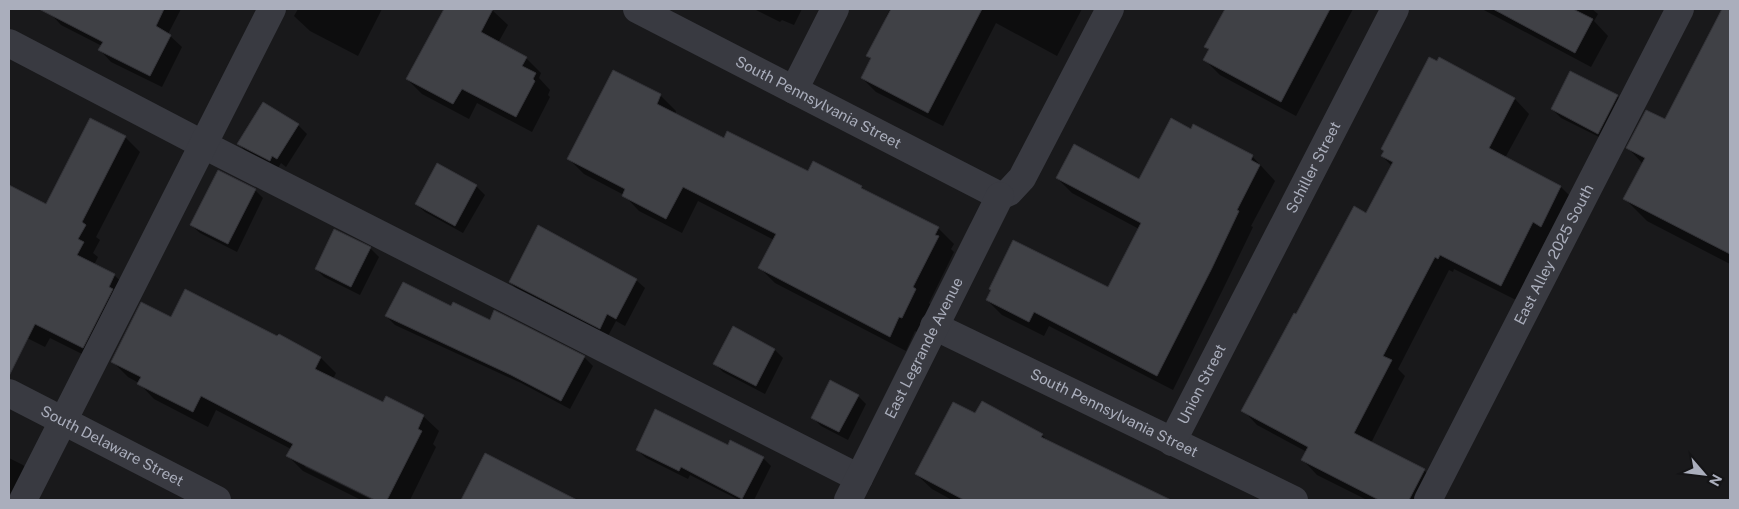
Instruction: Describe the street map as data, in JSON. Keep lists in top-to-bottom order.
{
  "streets": {
    "street": [
      "South Pennsylvania Street",
      "Schiller Street",
      "East Alley 2025 South",
      "East Legrande Avenue",
      "Union Street",
      "South Delaware Street"
    ]
  },
  "crossings": [
    ["South Pennsylvania Street", "East Legrande Avenue"],
    ["South Pennsylvania Street", "Union Street"],
    ["Schiller Street", "Union Street"]
  ],
  "north": "bottom right"
}
